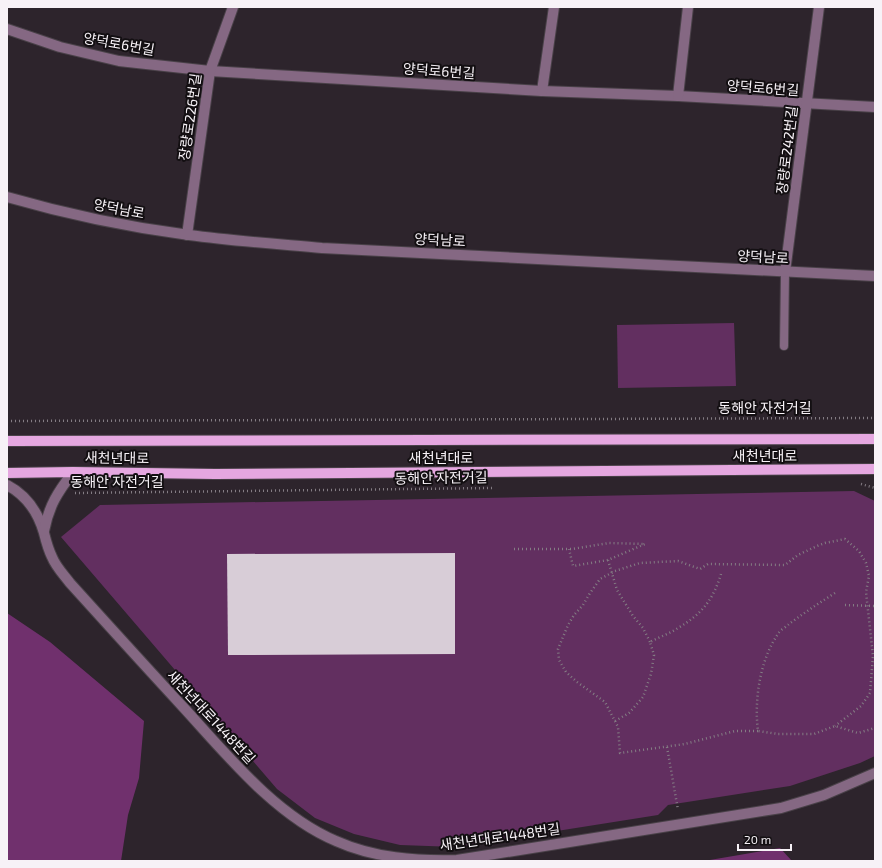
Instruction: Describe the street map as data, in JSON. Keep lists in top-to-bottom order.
{
  "streets": {
    "main road": ["새천년대로"],
    "street": [
      "양덕로6번길",
      "장량로226번길",
      "장량로242번길",
      "양덕남로",
      "새천년대로1448번길"
    ],
    "path": ["동해안 자전거길"]
  },
  "crossings": [
    ["양덕로6번길", "장량로226번길"],
    ["양덕로6번길", "장량로242번길"],
    ["장량로226번길", "양덕남로"],
    ["장량로242번길", "양덕남로"]
  ],
  "scale_bar": "20 m"
}
